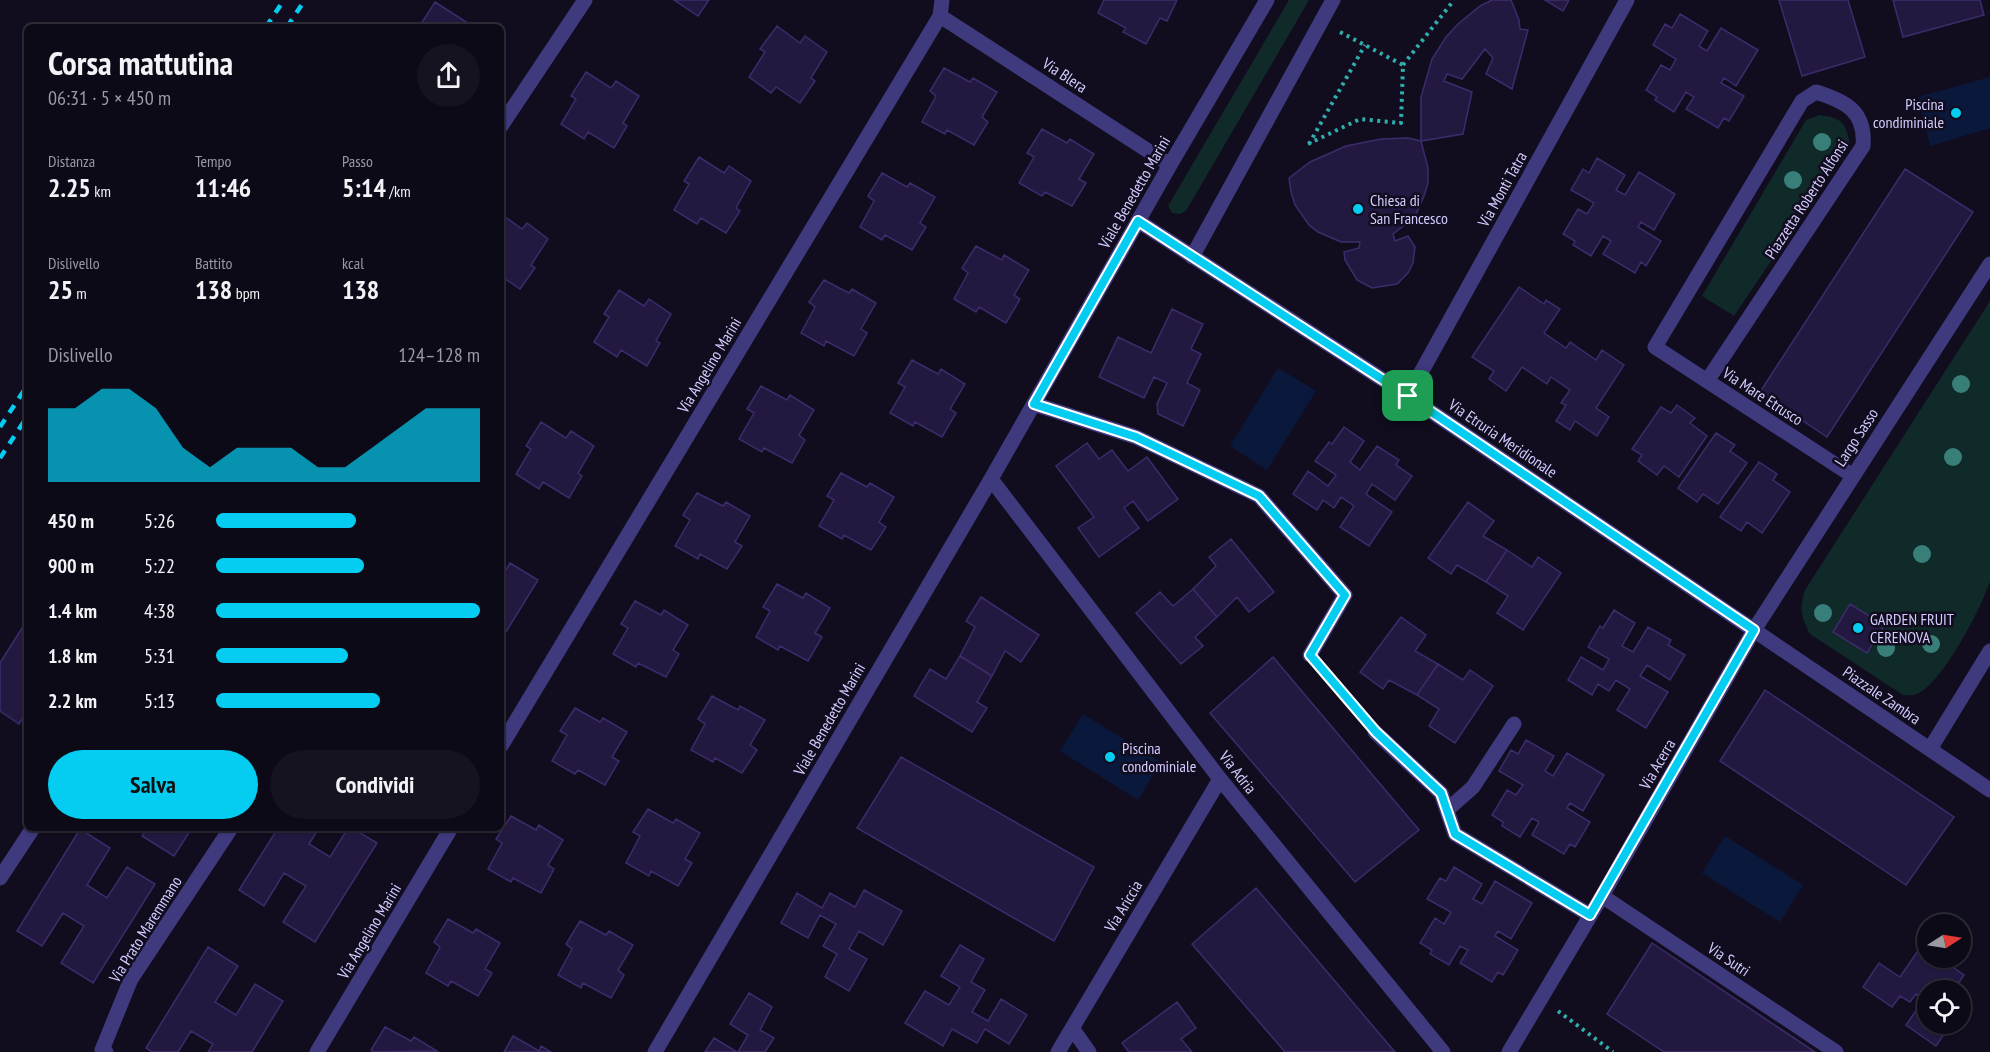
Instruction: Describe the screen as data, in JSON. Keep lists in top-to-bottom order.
{
  "streets": {
    "street": [
      "Via Blera",
      "Via Monti Tatra",
      "Viale Benedetto Marini",
      "Piazzetta Roberto Alfonsi",
      "Via Angelino Marini",
      "Via Mare Etrusco",
      "Largo Sasso",
      "Via Etruria Meridionale",
      "Piazzale Zambra",
      "Via Acerra",
      "Via Adria",
      "Via Ariccia",
      "Via Prato Maremmano",
      "Via Sutri"
    ]
  },
  "crossings": [
    ["Via Blera", "Viale Benedetto Marini"],
    ["Via Blera", "Via Angelino Marini"],
    ["Via Monti Tatra", "Via Etruria Meridionale"],
    ["Viale Benedetto Marini", "Via Etruria Meridionale"],
    ["Viale Benedetto Marini", "Via Adria"],
    ["Piazzetta Roberto Alfonsi", "Via Mare Etrusco"],
    ["Via Mare Etrusco", "Largo Sasso"],
    ["Largo Sasso", "Via Etruria Meridionale"],
    ["Largo Sasso", "Piazzale Zambra"],
    ["Largo Sasso", "Via Acerra"],
    ["Via Etruria Meridionale", "Piazzale Zambra"],
    ["Via Etruria Meridionale", "Via Acerra"],
    ["Piazzale Zambra", "Via Acerra"],
    ["Via Acerra", "Via Sutri"],
    ["Via Adria", "Via Ariccia"]
  ],
  "places": [
    "Piscina condiminiale",
    "Chiesa di San Francesco",
    "GARDEN FRUIT CERENOVA",
    "Piscina condominiale"
  ],
  "north": "right",
  "page": {
    "heading": ["Corsa mattutina", "06:31 · 5 × 450 m"],
    "stats": [
      ["Distanza", "2.25 km"],
      ["Tempo", "11:46"],
      ["Passo", "5:14 /km"],
      ["Dislivello", "25 m"],
      ["Battito", "138 bpm"],
      ["kcal", "138"]
    ],
    "chart": ["Dislivello", "124–128 m"],
    "list": [
      {
        "name": "450 m",
        "note": "5:26"
      },
      {
        "name": "900 m",
        "note": "5:22"
      },
      {
        "name": "1.4 km",
        "note": "4:38"
      },
      {
        "name": "1.8 km",
        "note": "5:31"
      },
      {
        "name": "2.2 km",
        "note": "5:13"
      }
    ],
    "buttons": ["Salva", "Condividi"]
  }
}
